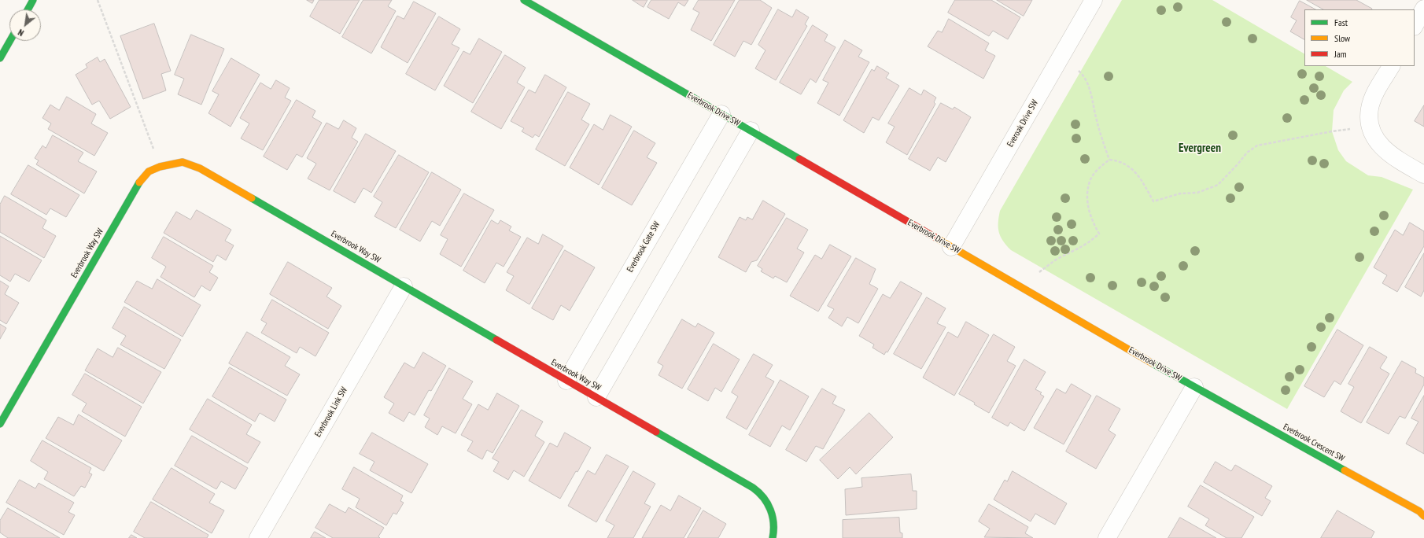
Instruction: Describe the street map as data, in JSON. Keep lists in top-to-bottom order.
{
  "streets": {
    "street": [
      "Everbrook Drive SW",
      "Everoak Drive SW",
      "Everbrook Way SW",
      "Everbrook Gate SW",
      "Everbrook Link SW",
      "Everbrook Crescent SW"
    ]
  },
  "crossings": [
    ["Everbrook Drive SW", "Everoak Drive SW"],
    ["Everbrook Drive SW", "Everbrook Gate SW"],
    ["Everbrook Drive SW", "Everbrook Crescent SW"],
    ["Everbrook Way SW", "Everbrook Gate SW"],
    ["Everbrook Way SW", "Everbrook Link SW"]
  ],
  "districts": ["Evergreen"],
  "legend": ["Fast", "Slow", "Jam"],
  "north": "bottom left"
}
